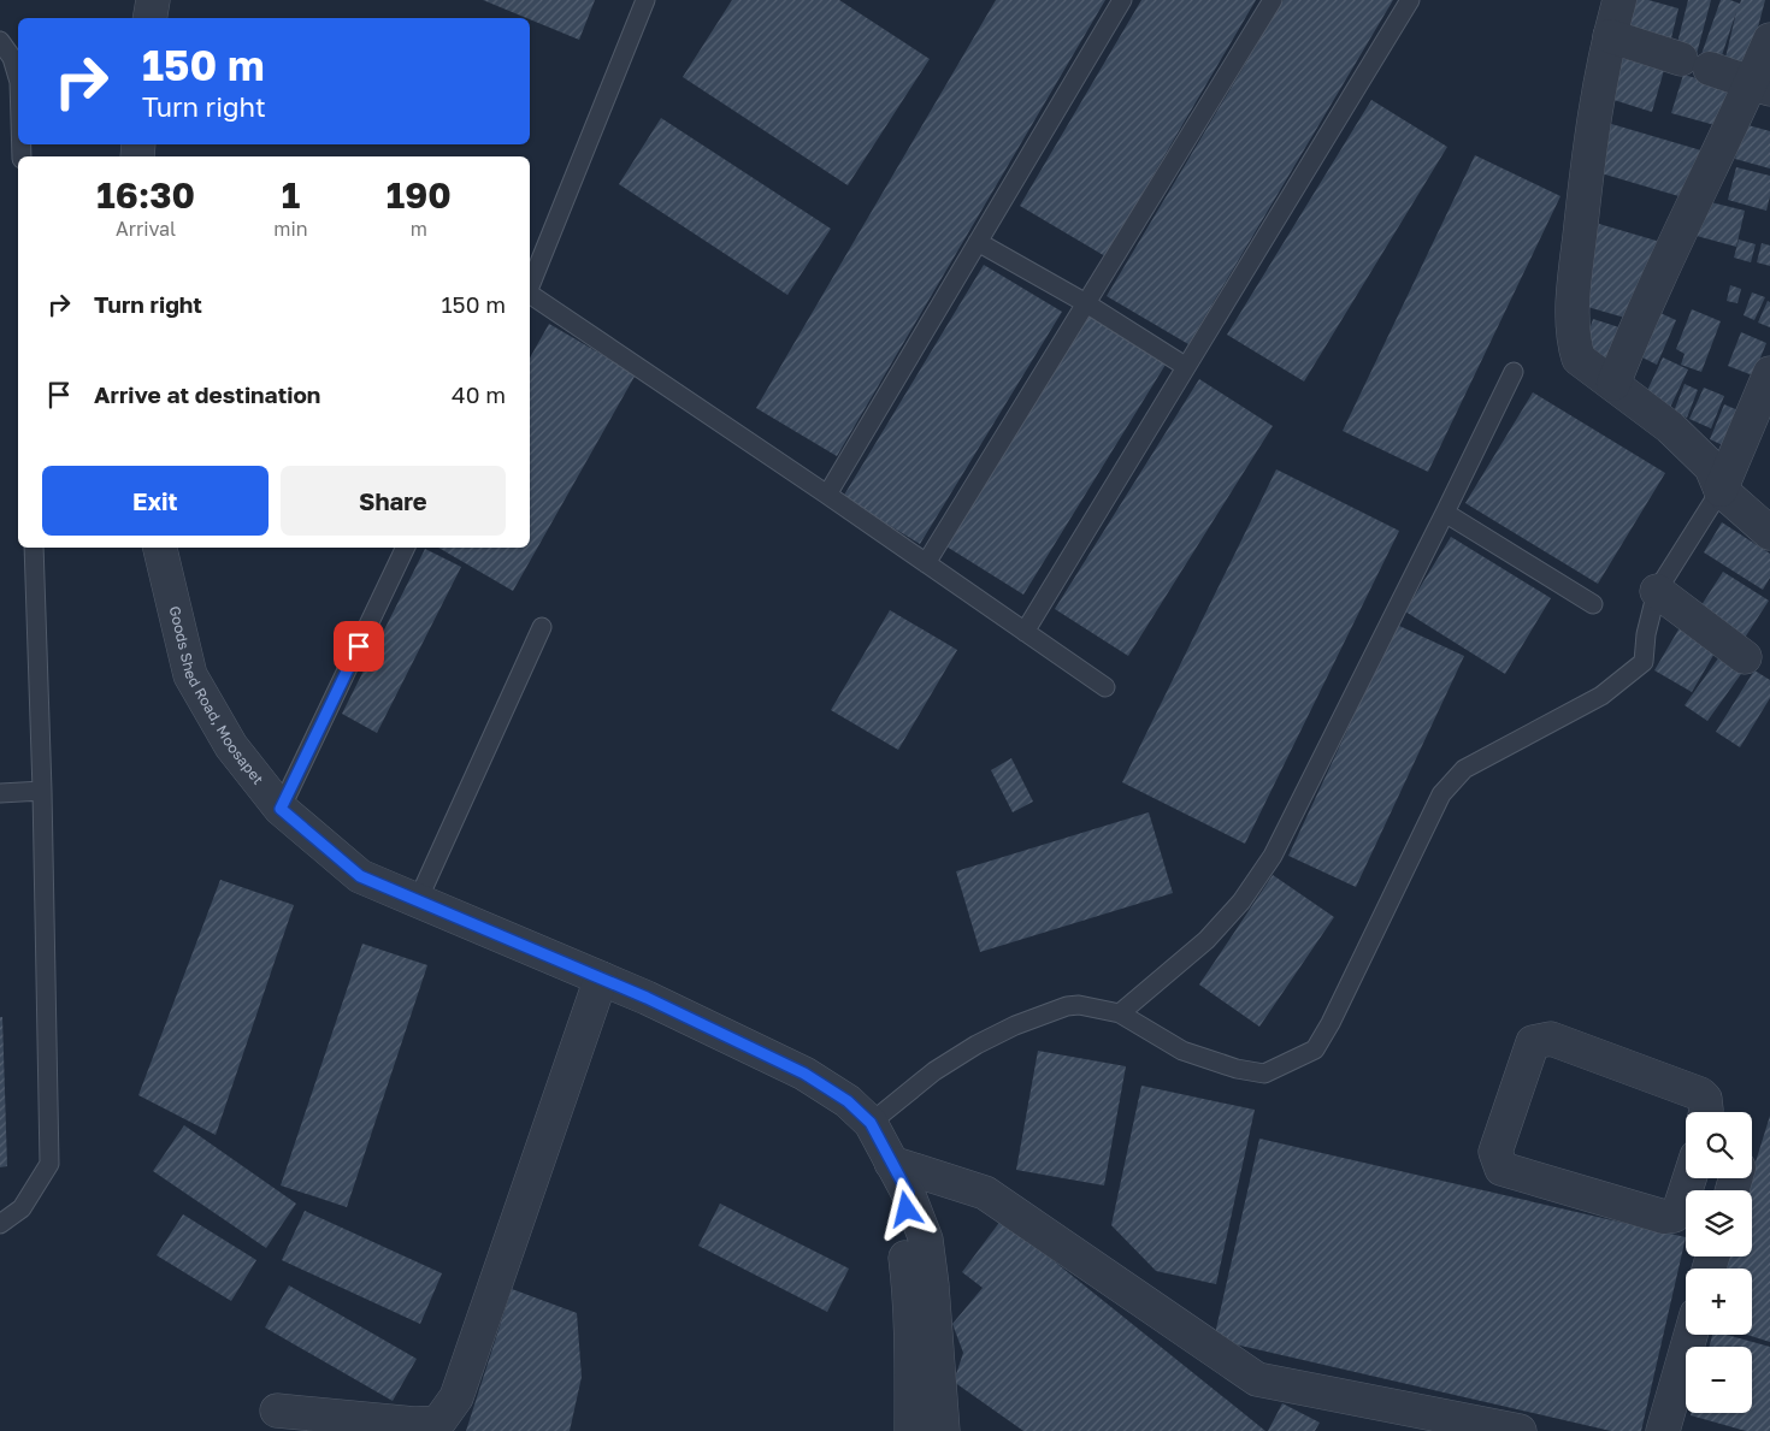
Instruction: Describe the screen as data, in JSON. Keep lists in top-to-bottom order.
{
  "streets": {
    "street": ["Goods Shed Road, Moosapet"]
  },
  "page": {
    "turn": ["150 m", "Turn right"],
    "eta": [
      "16:30",
      "Arrival",
      "1",
      "min",
      "190",
      "m"
    ],
    "list": [
      {
        "name": "Turn right",
        "value": "150 m"
      },
      {
        "name": "Arrive at destination",
        "value": "40 m"
      }
    ],
    "buttons": ["Exit", "Share"],
    "map_buttons": ["+", "−"]
  }
}
